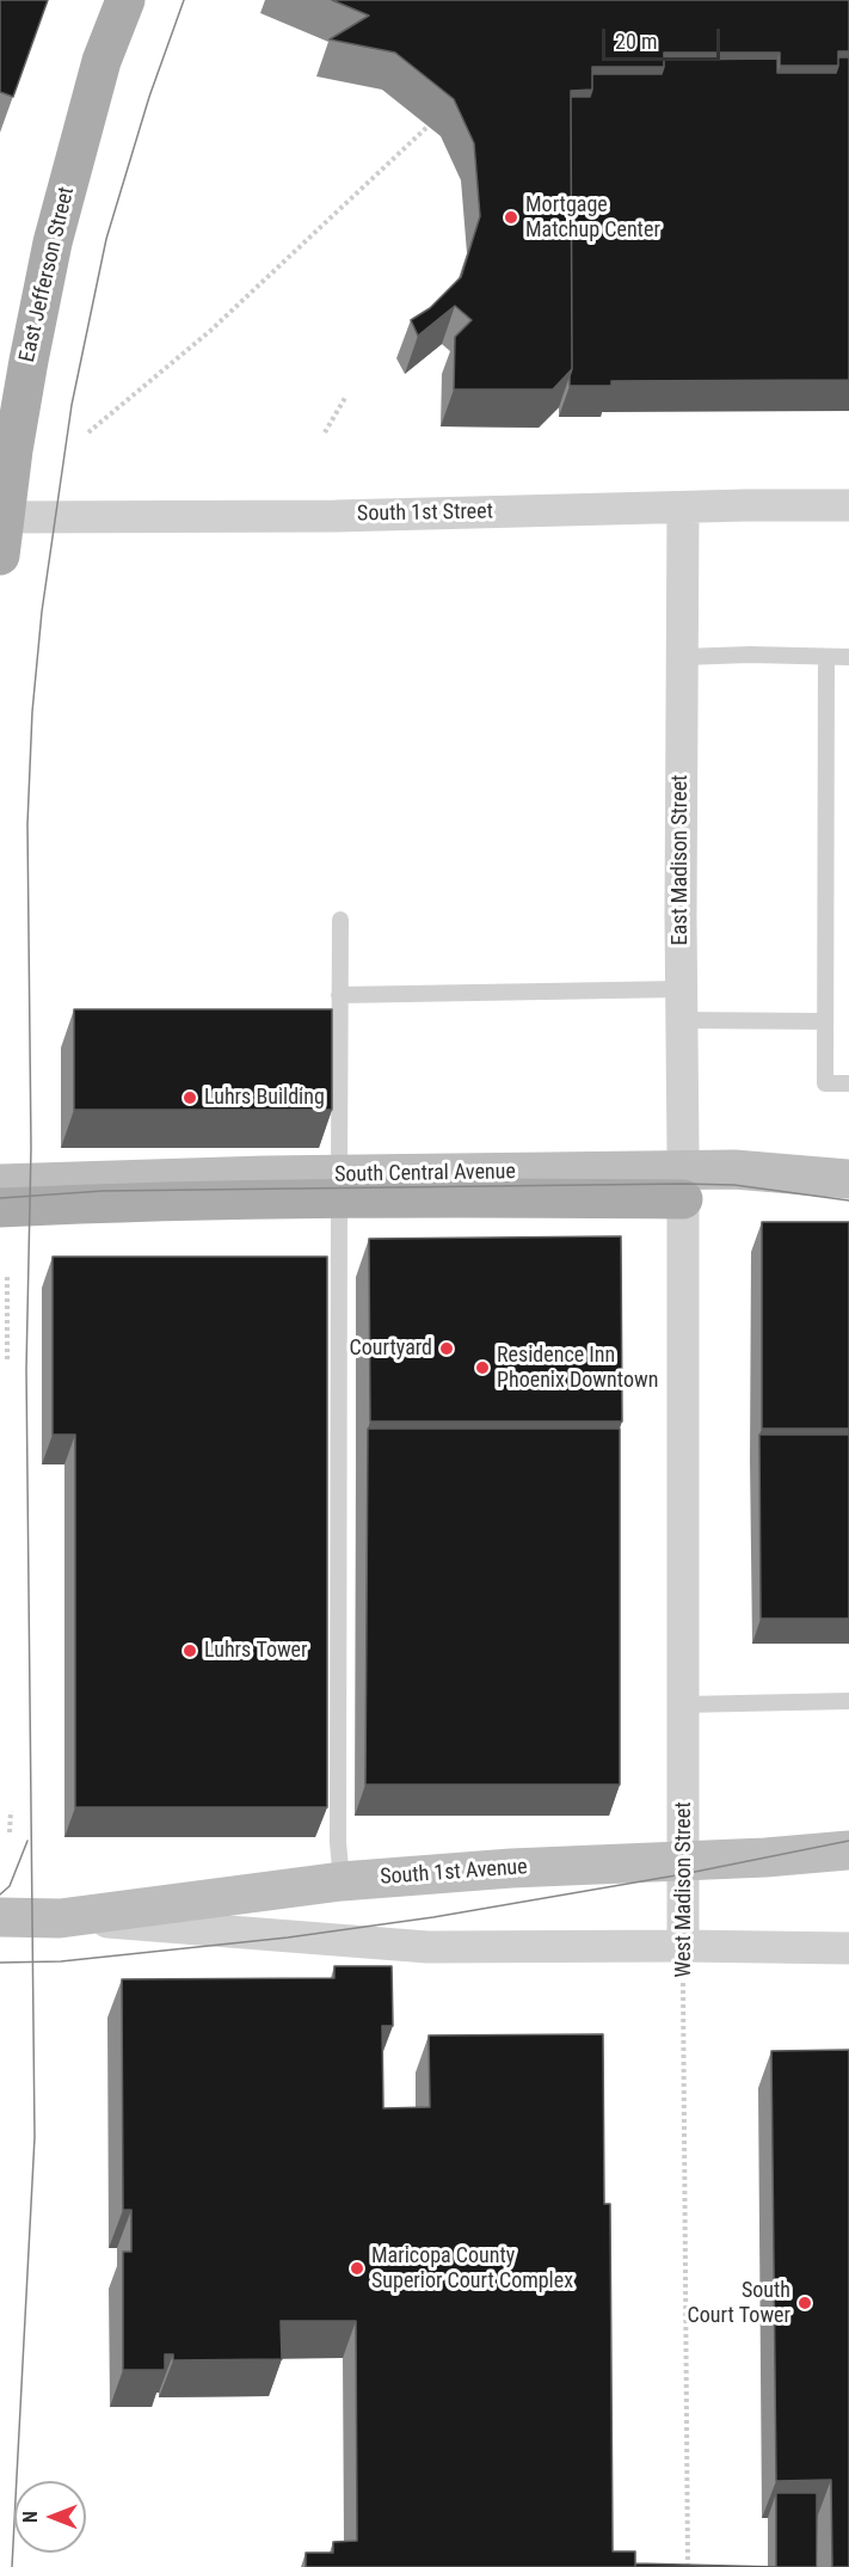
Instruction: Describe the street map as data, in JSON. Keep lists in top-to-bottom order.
{
  "streets": {
    "main road": ["East Jefferson Street", "South Central Avenue", "South 1st Avenue"],
    "street": ["South 1st Street", "East Madison Street", "West Madison Street"]
  },
  "crossings": [
    ["East Jefferson Street", "South 1st Street"],
    ["South 1st Street", "East Madison Street"],
    ["East Madison Street", "West Madison Street"],
    ["South 1st Avenue", "West Madison Street"]
  ],
  "places": [
    "Mortgage Matchup Center",
    "Luhrs Building",
    "Courtyard",
    "Residence Inn Phoenix Downtown",
    "Luhrs Tower",
    "Maricopa County Superior Court Complex",
    "South Court Tower"
  ],
  "scale_bar": "20 m",
  "north": "left"
}
